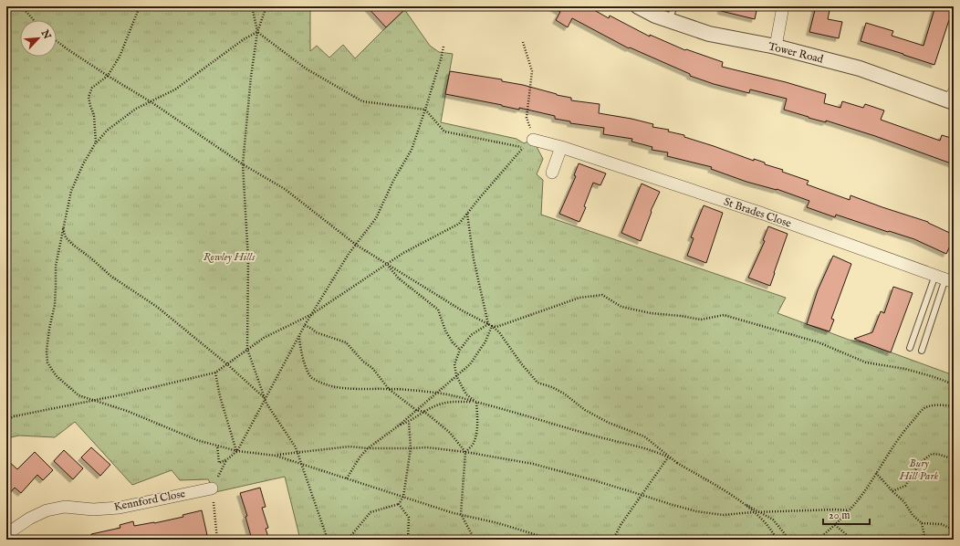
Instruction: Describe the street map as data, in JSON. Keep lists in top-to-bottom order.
{
  "streets": {
    "street": ["Tower Road", "St Brades Close", "Kennford Close"]
  },
  "parks": ["Rowley Hills", "Bury Hill Park"],
  "scale_bar": "20 m",
  "north": "top right"
}
